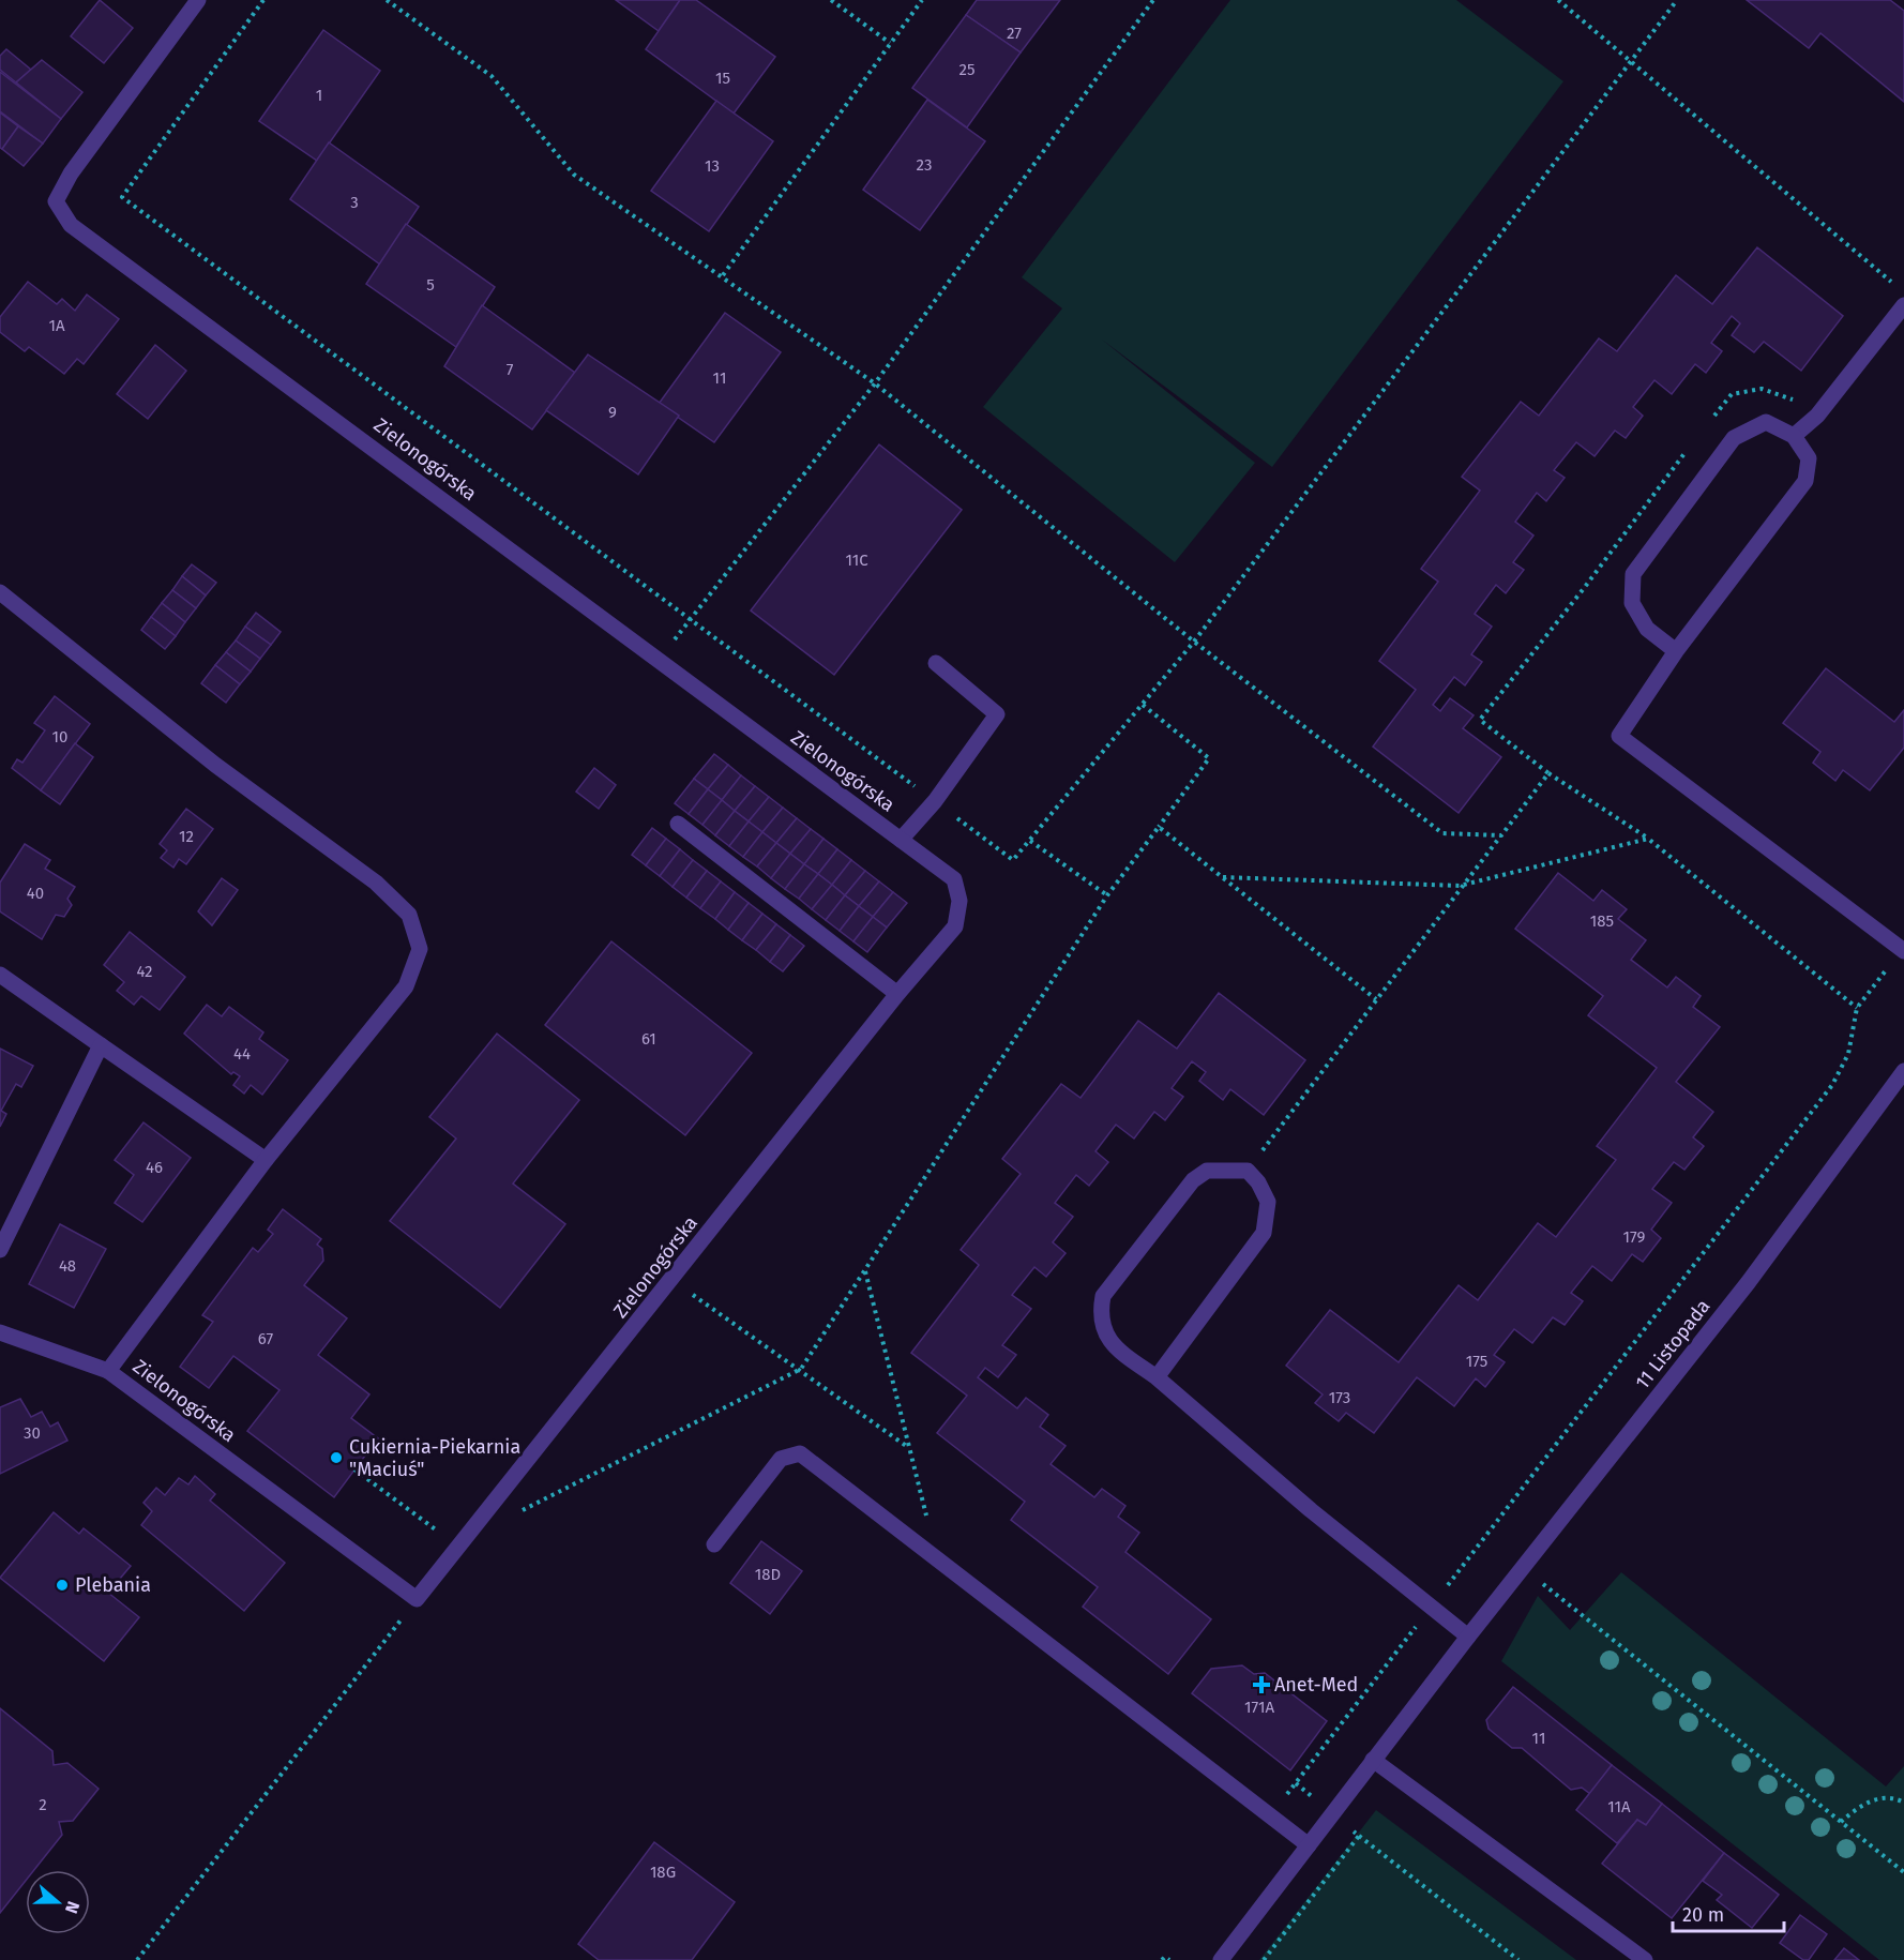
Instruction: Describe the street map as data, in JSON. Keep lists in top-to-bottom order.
{
  "streets": {
    "street": ["Zielonogórska", "11 Listopada"]
  },
  "places": {
    "other": ["Cukiernia-Piekarnia \"Maciuś\"", "Plebania"],
    "health": ["Anet-Med"]
  },
  "house_numbers": [
    "27",
    "25",
    "15",
    "1",
    "23",
    "13",
    "3",
    "5",
    "1A",
    "7",
    "11",
    "9",
    "11C",
    "10",
    "12",
    "40",
    "185",
    "42",
    "61",
    "44",
    "46",
    "179",
    "48",
    "67",
    "175",
    "173",
    "30",
    "18D",
    "171A",
    "11",
    "2",
    "11A",
    "18G"
  ],
  "scale_bar": "20 m",
  "north": "right"
}
